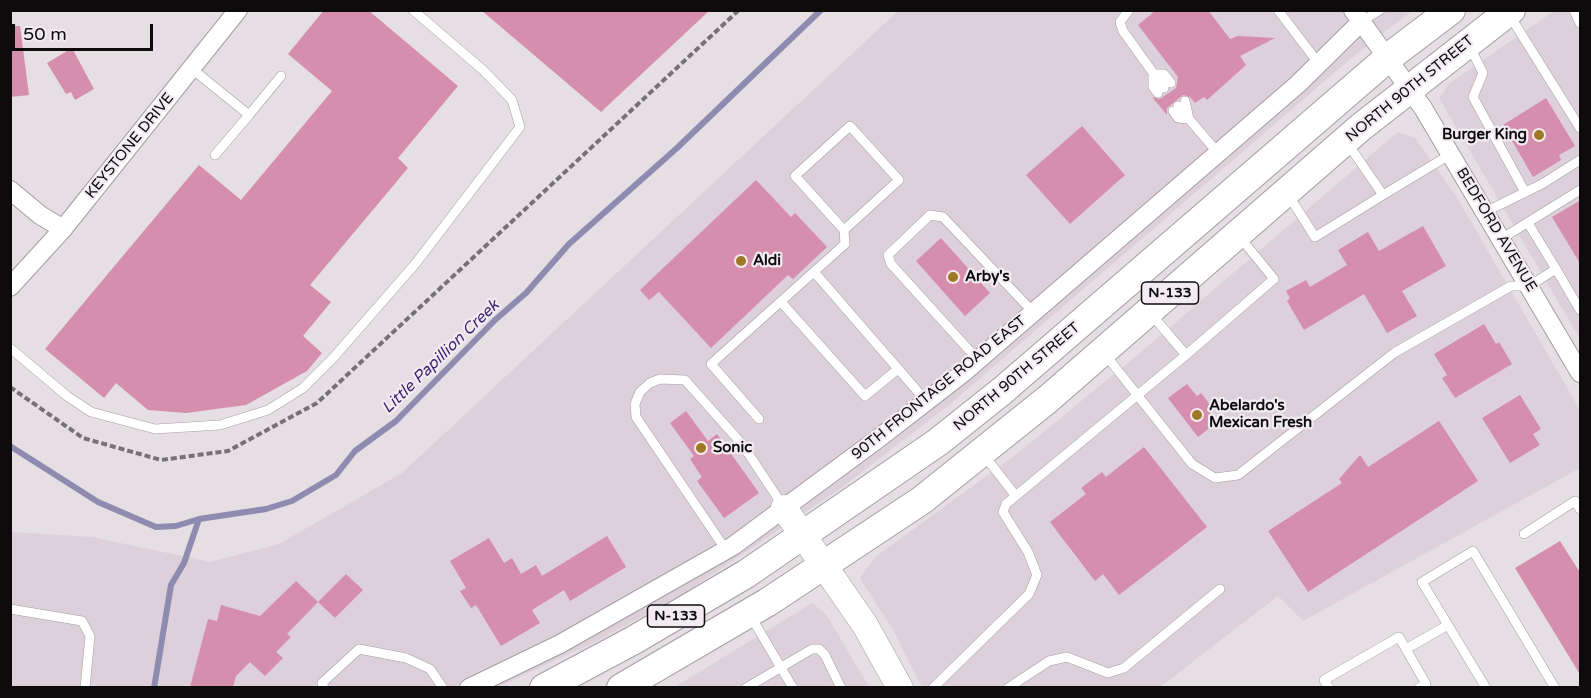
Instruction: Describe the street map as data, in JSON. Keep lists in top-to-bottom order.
{
  "streets": {
    "main road": ["NORTH 90TH STREET", "N-133"],
    "street": ["KEYSTONE DRIVE", "BEDFORD AVENUE", "90TH FRONTAGE ROAD EAST"]
  },
  "crossings": [
    ["NORTH 90TH STREET", "BEDFORD AVENUE"],
    ["BEDFORD AVENUE", "90TH FRONTAGE ROAD EAST"]
  ],
  "water": ["Little Papillion Creek"],
  "places": [
    "Burger King",
    "Aldi",
    "Arby's",
    "Abelardo's Mexican Fresh",
    "Sonic"
  ],
  "scale_bar": "50 m"
}
